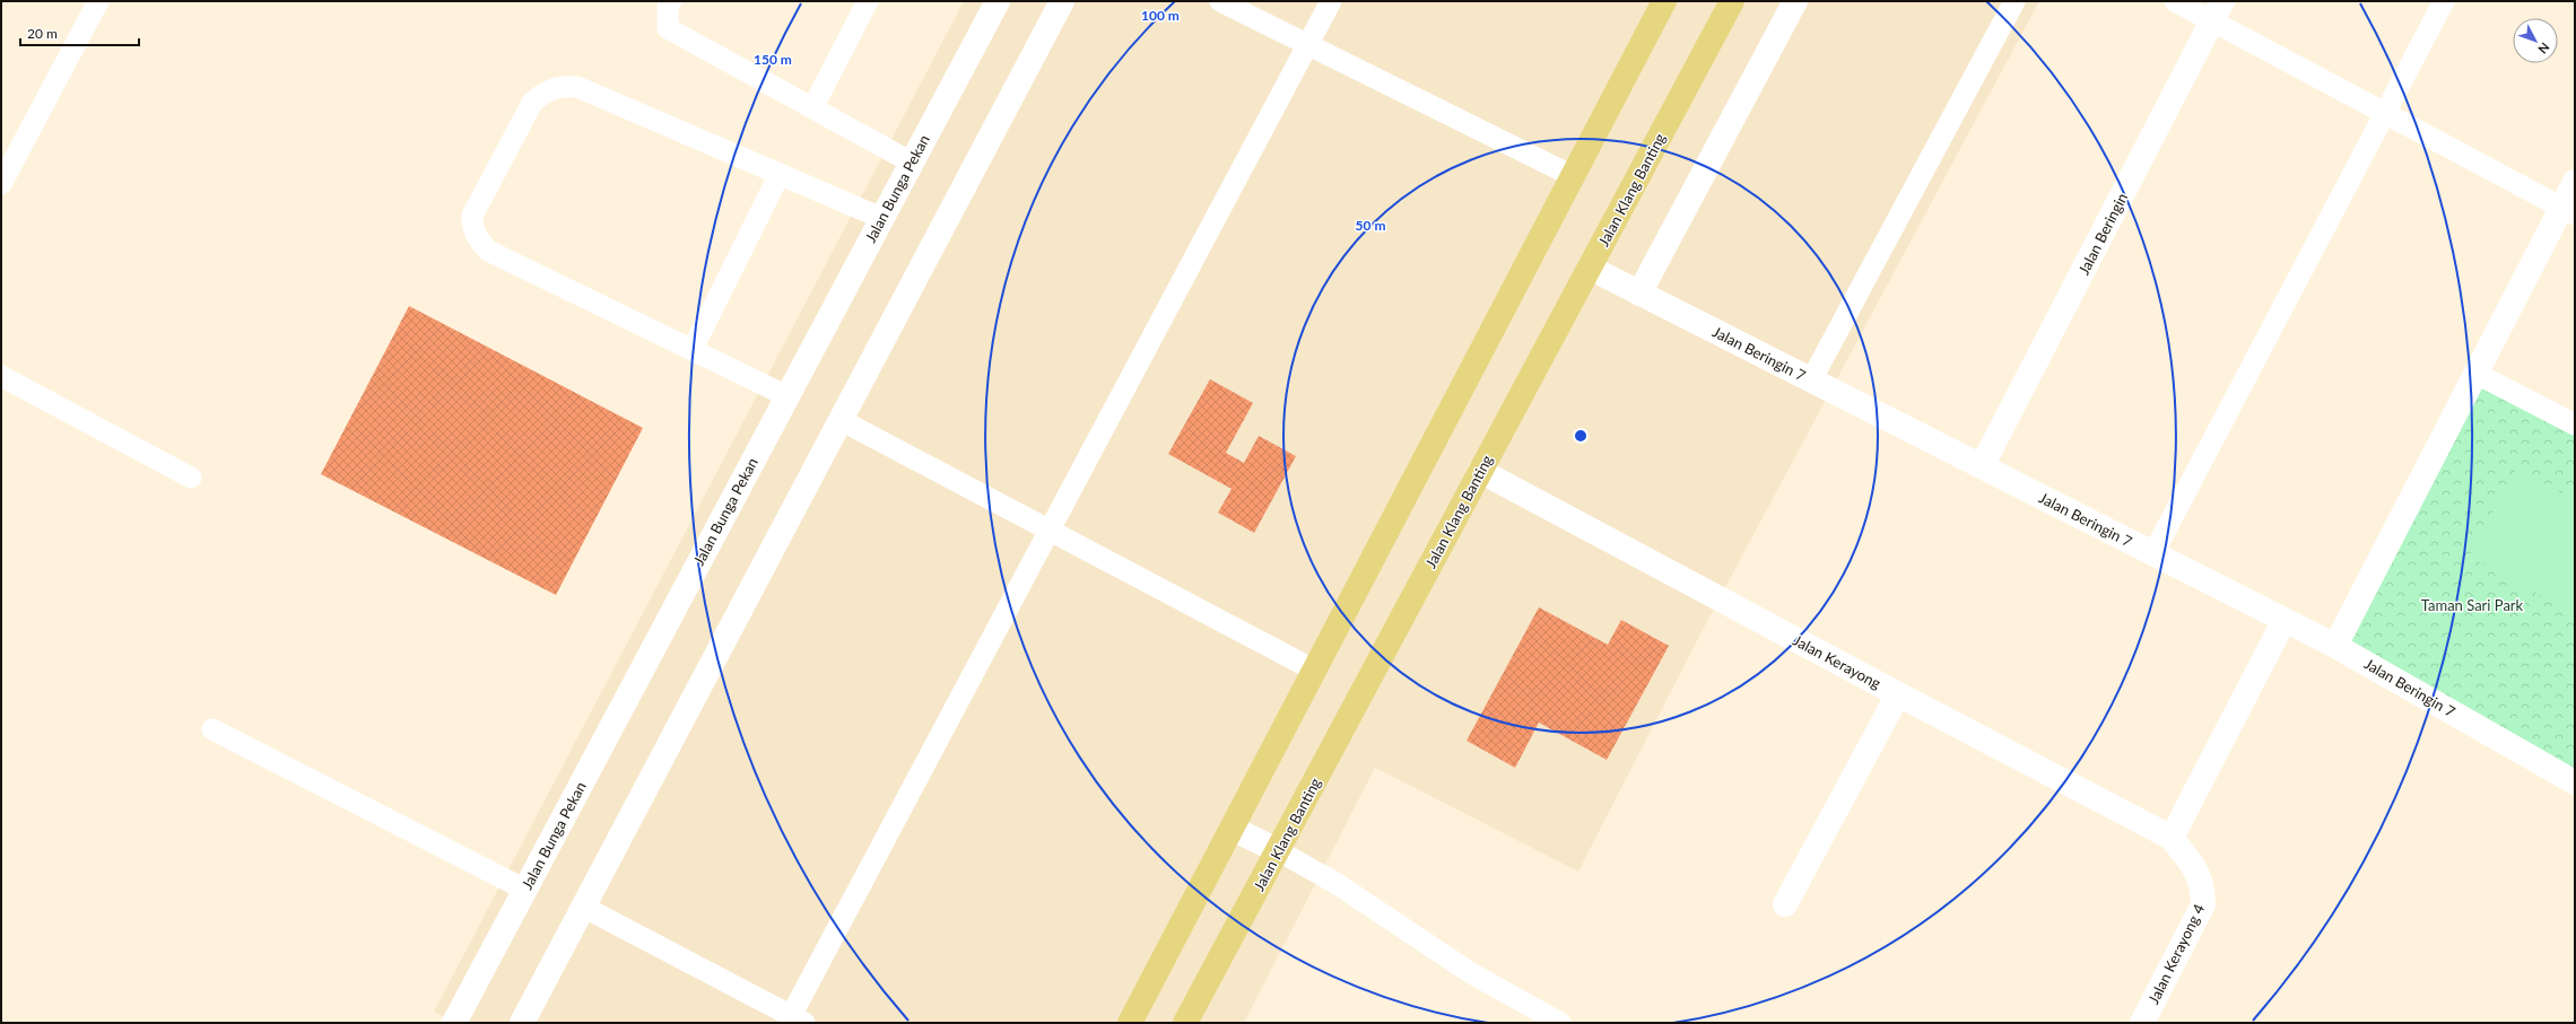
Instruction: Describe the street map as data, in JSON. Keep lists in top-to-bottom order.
{
  "streets": {
    "highway": ["Jalan Klang Banting"],
    "street": [
      "Jalan Bunga Pekan",
      "Jalan Beringin",
      "Jalan Beringin 7",
      "Jalan Kerayong",
      "Jalan Kerayong 4"
    ]
  },
  "crossings": [
    ["Jalan Klang Banting", "Jalan Beringin 7"],
    ["Jalan Klang Banting", "Jalan Kerayong"],
    ["Jalan Beringin", "Jalan Beringin 7"],
    ["Jalan Kerayong", "Jalan Kerayong 4"]
  ],
  "parks": ["Taman Sari Park"],
  "scale_bar": "20 m",
  "north": "bottom right",
  "rings": ["100 m", "150 m", "50 m"]
}
